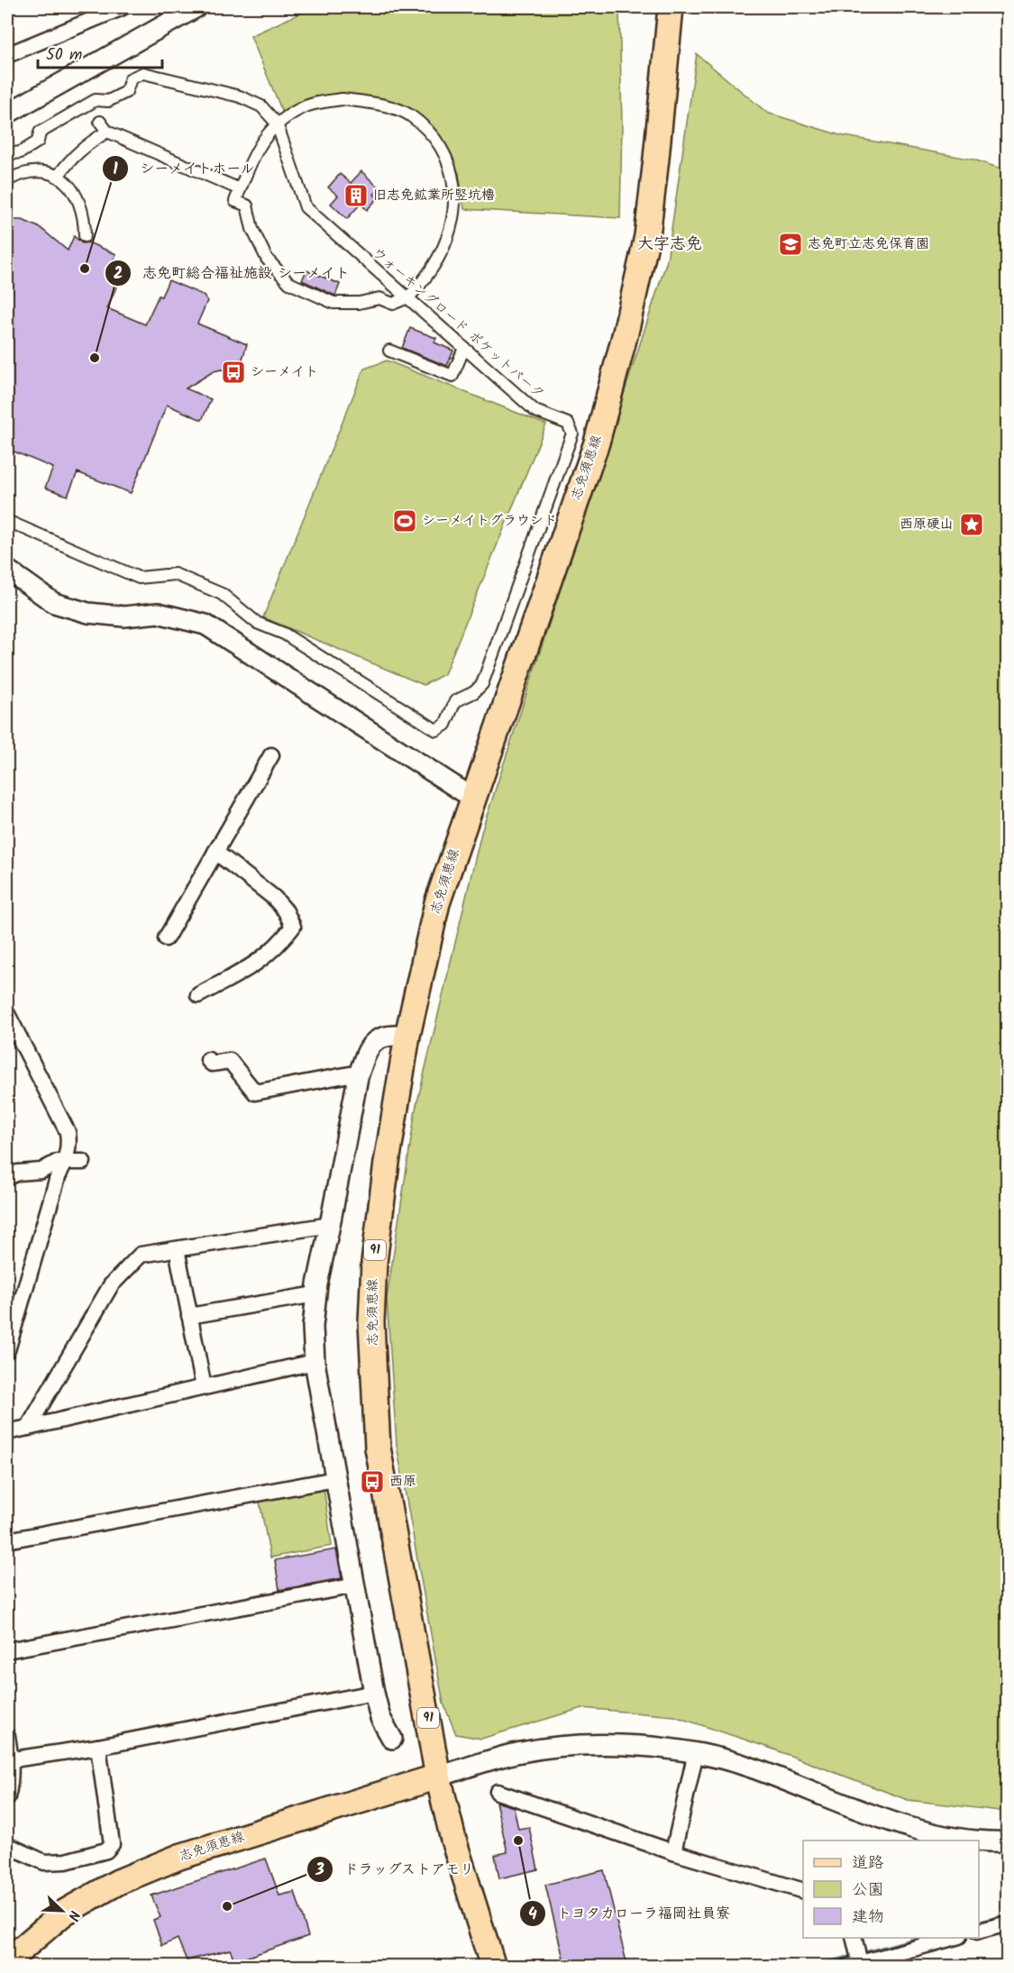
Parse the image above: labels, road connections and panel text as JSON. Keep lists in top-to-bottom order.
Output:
{
  "streets": {
    "main road": ["志免須恵線", "91"],
    "street": ["ウォーキングロード ポケットパーク"]
  },
  "districts": ["大字志免"],
  "places": {
    "building": ["旧志免鉱業所竪坑櫓"],
    "school or university": ["志免町立志免保育園"],
    "other": [
      "シーメイトホール",
      "志免町総合福祉施設 シーメイト",
      "トヨタカローラ福岡社員寮",
      "ドラッグストアモリ"
    ],
    "bus stop": ["シーメイト", "西原"],
    "sports": ["シーメイトグラウンド"],
    "place": ["西原硬山"]
  },
  "legend": ["道路", "公園", "建物"],
  "scale_bar": "50 m",
  "north": "bottom right"
}
